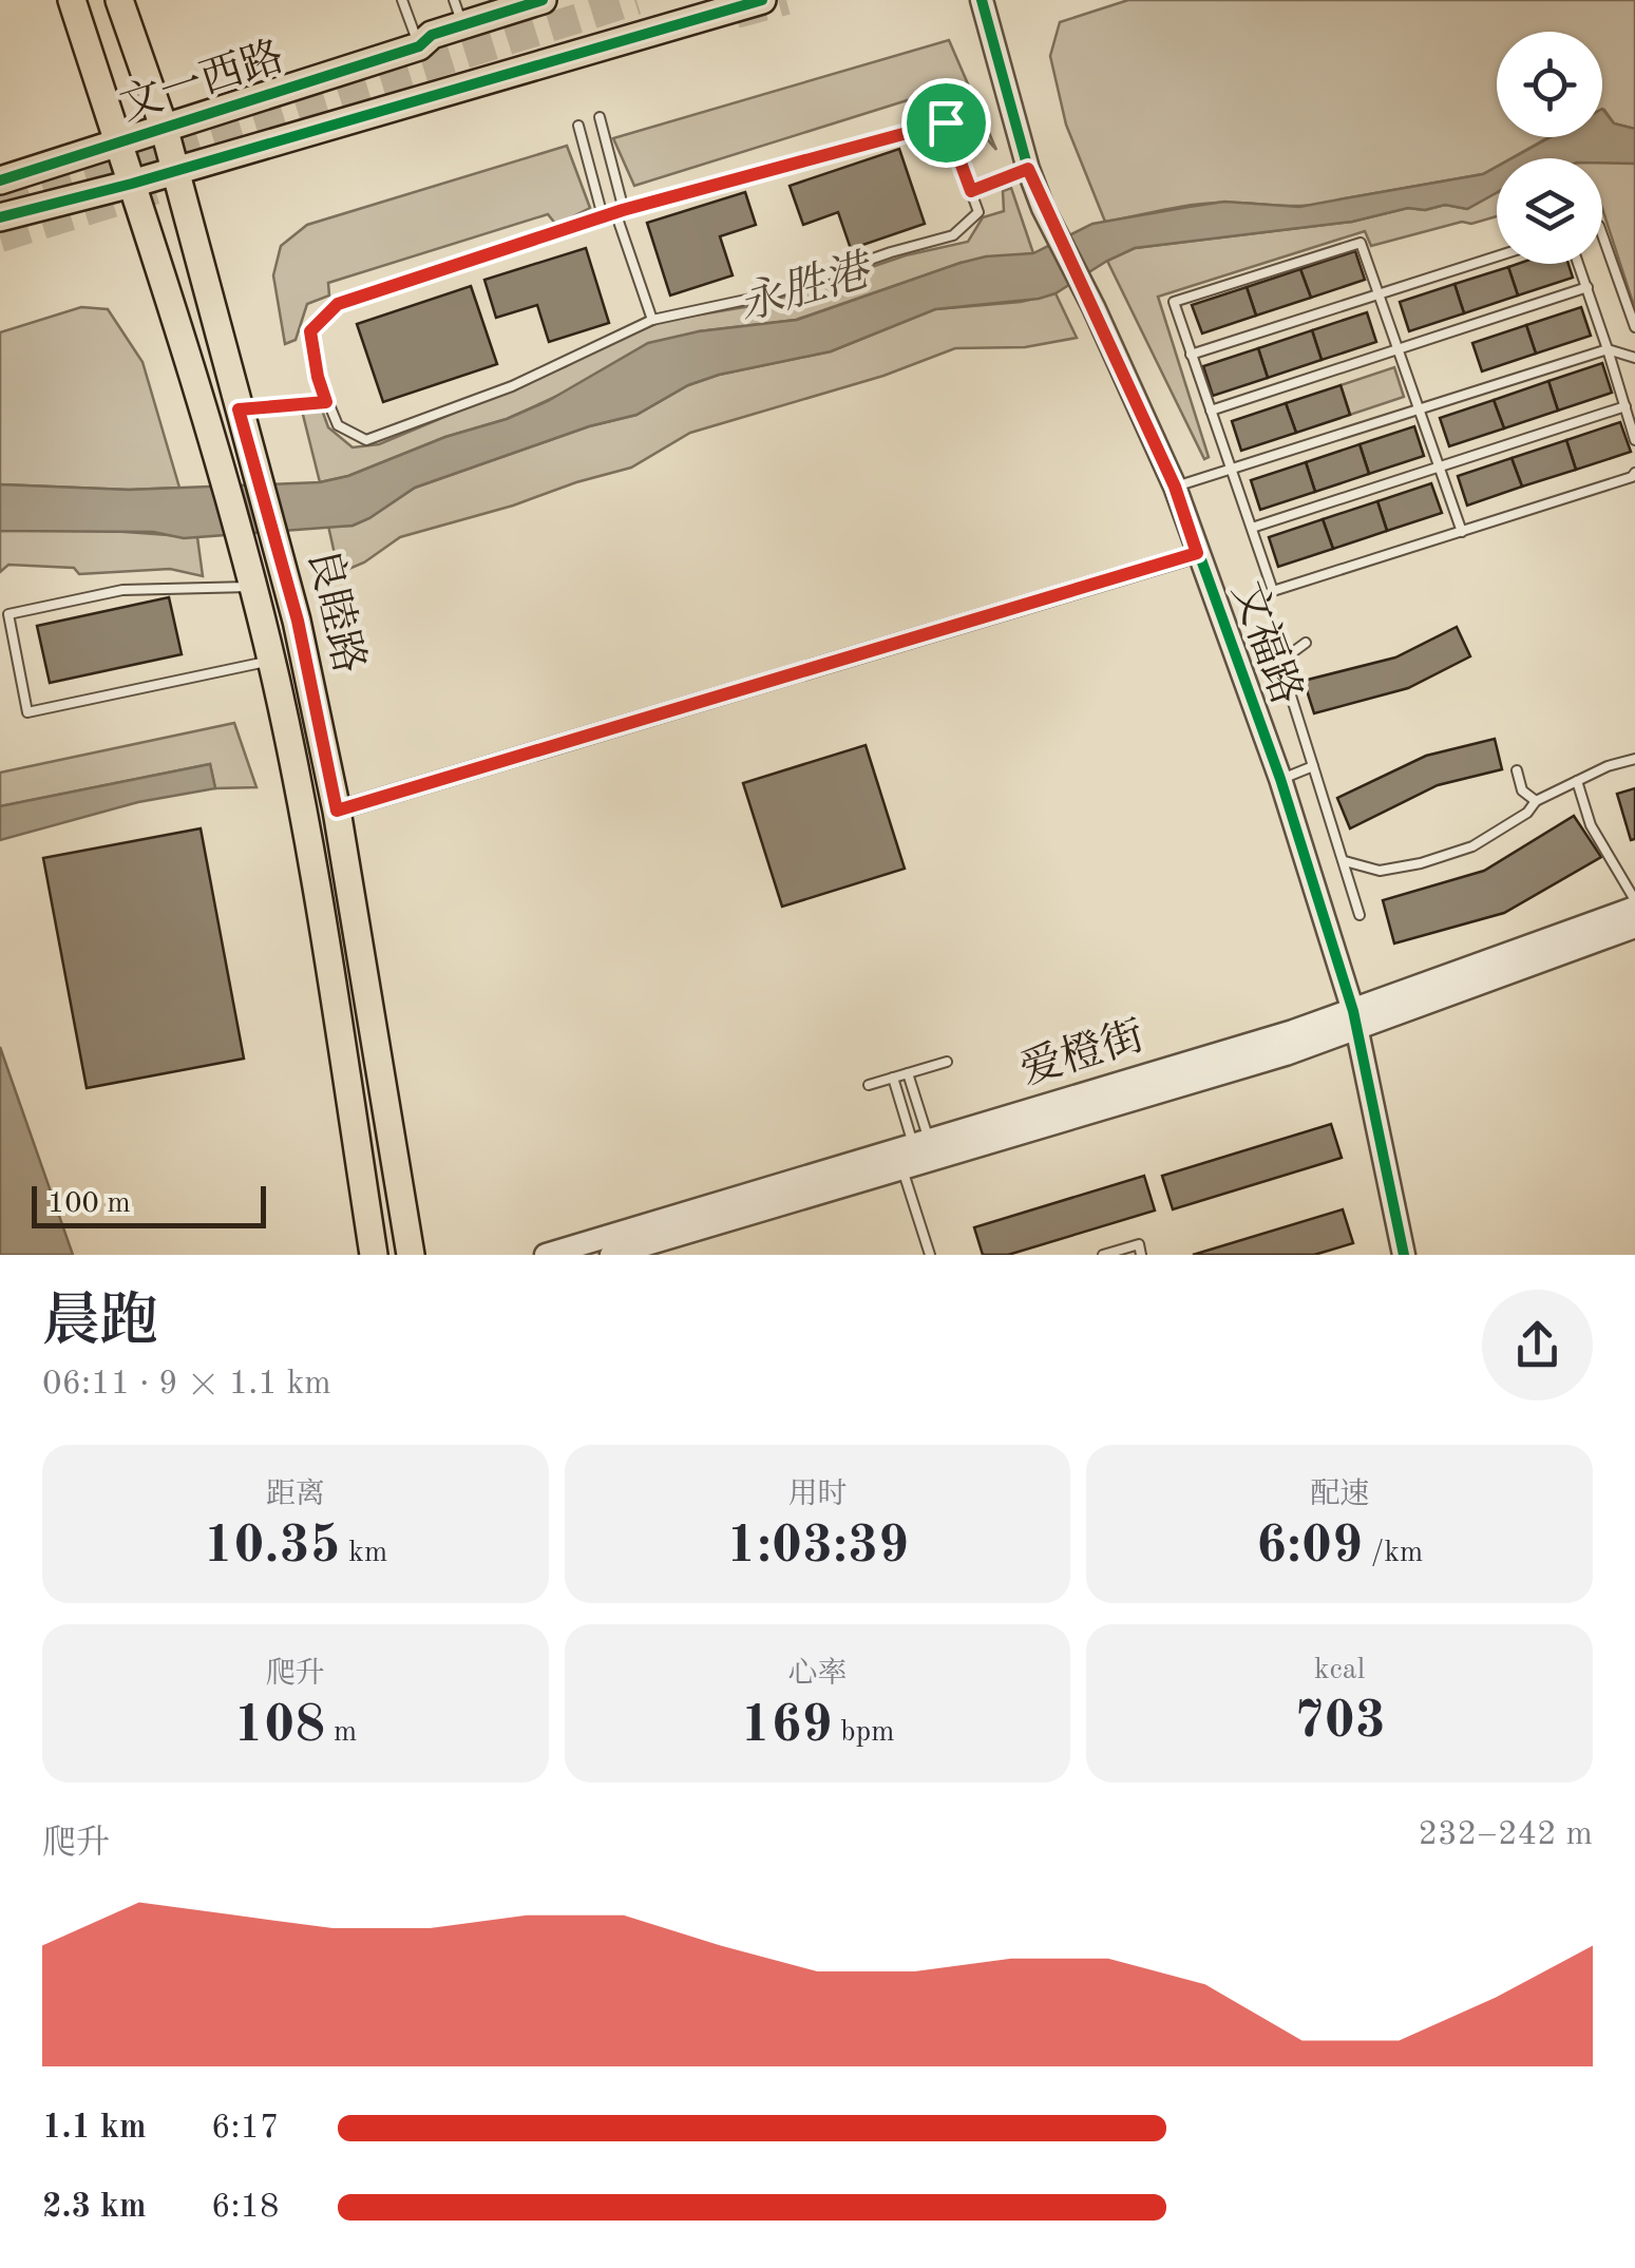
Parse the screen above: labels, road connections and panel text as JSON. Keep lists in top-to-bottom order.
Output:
{
  "streets": {
    "main road": ["文一西路", "良睦路"],
    "street": ["文福路", "爱橙街"]
  },
  "crossings": [
    ["文一西路", "良睦路"],
    ["文福路", "爱橙街"]
  ],
  "water": ["永胜港"],
  "scale_bar": "100 m",
  "page": {
    "scale": "100 m",
    "heading": ["晨跑", "06:11 · 9 × 1.1 km"],
    "stats": [
      ["距离", "10.35 km"],
      ["用时", "1:03:39"],
      ["配速", "6:09 /km"],
      ["爬升", "108 m"],
      ["心率", "169 bpm"],
      ["kcal", "703"]
    ],
    "chart": ["爬升", "232–242 m"],
    "list": [
      {
        "name": "1.1 km",
        "note": "6:17"
      },
      {
        "name": "2.3 km",
        "note": "6:18"
      }
    ]
  }
}
